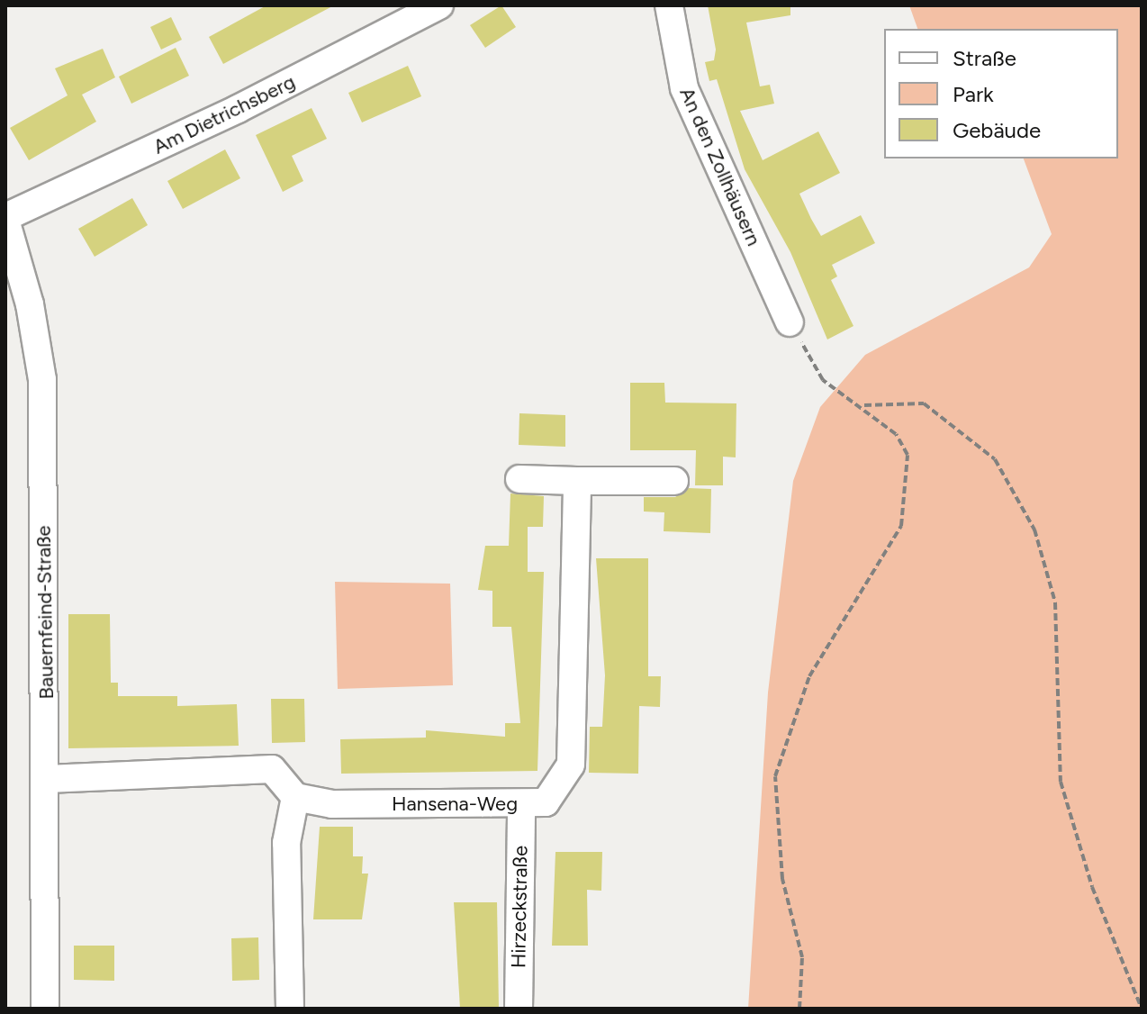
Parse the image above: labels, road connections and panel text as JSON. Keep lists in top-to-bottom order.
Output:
{
  "streets": {
    "street": [
      "Am Dietrichsberg",
      "An den Zollhäusern",
      "Bauernfeind-Straße",
      "Hansena-Weg",
      "Hirzeckstraße"
    ]
  },
  "crossings": [
    ["Am Dietrichsberg", "Bauernfeind-Straße"],
    ["Hansena-Weg", "Hirzeckstraße"]
  ],
  "legend": ["Straße", "Park", "Gebäude"]
}
